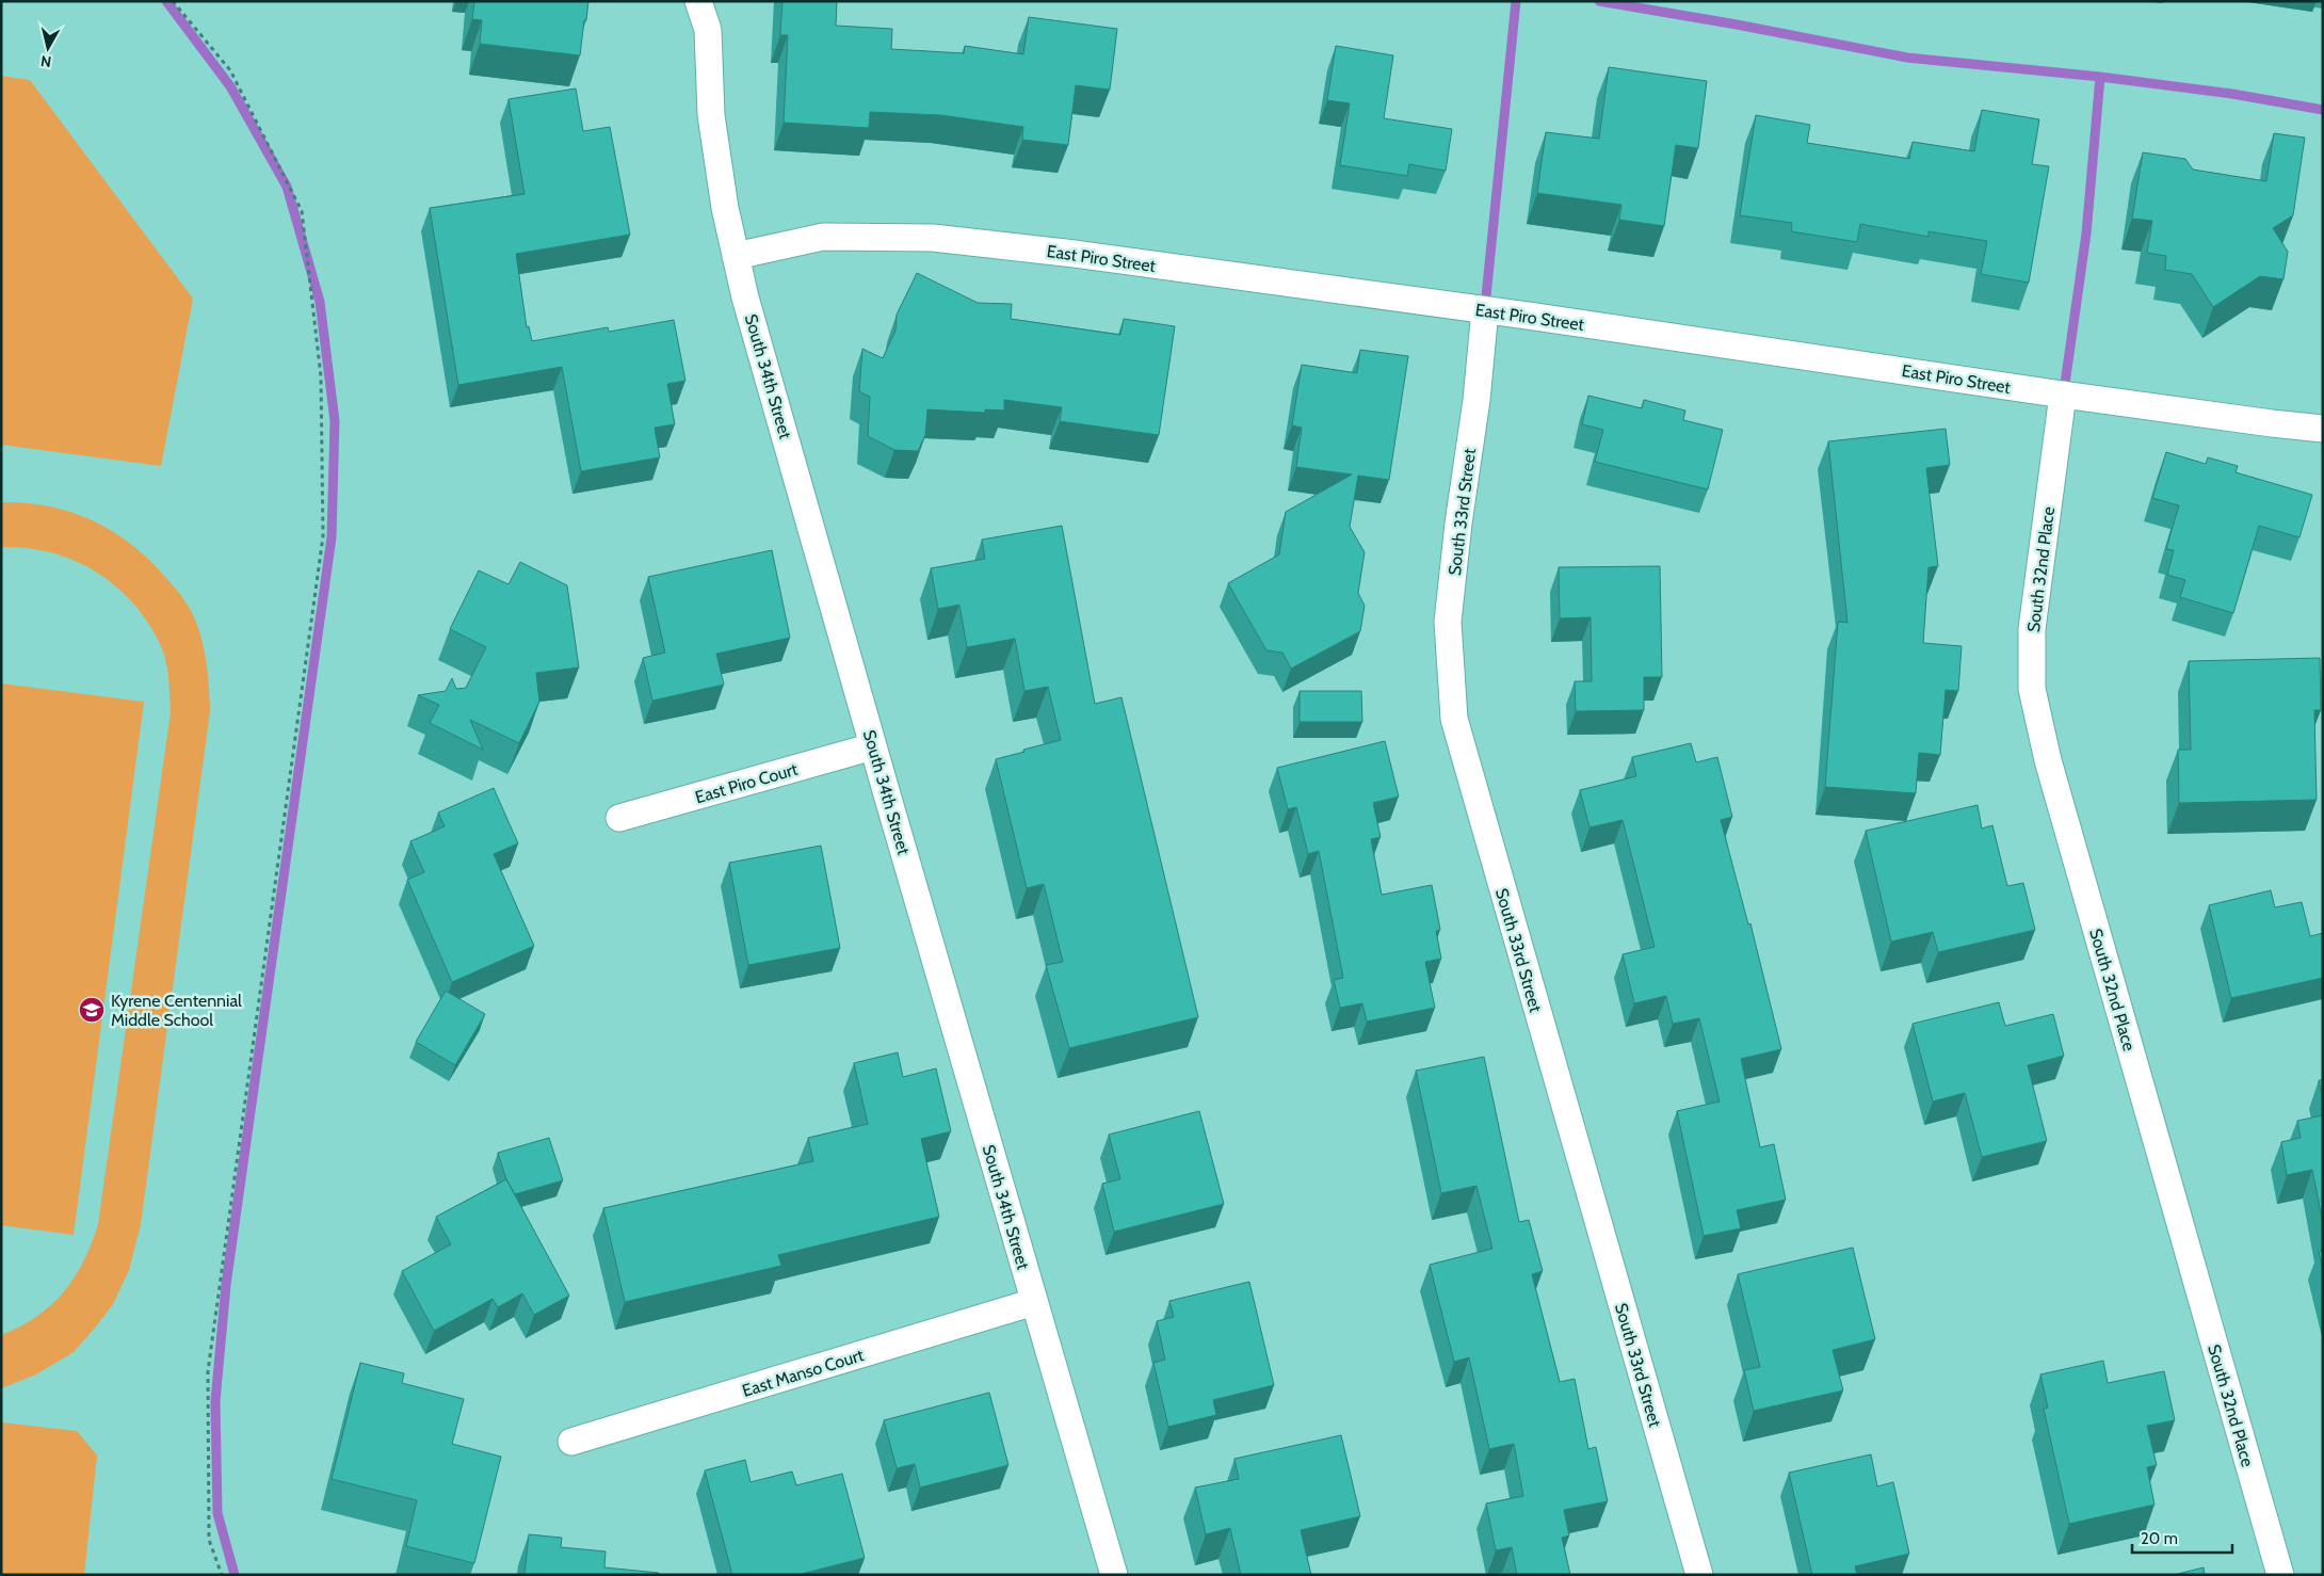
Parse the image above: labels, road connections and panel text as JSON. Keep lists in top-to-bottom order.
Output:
{
  "streets": {
    "street": [
      "East Piro Street",
      "South 34th Street",
      "South 33rd Street",
      "South 32nd Place",
      "East Piro Court",
      "East Manso Court"
    ]
  },
  "crossings": [
    ["East Piro Street", "South 34th Street"],
    ["East Piro Street", "South 33rd Street"],
    ["East Piro Street", "South 32nd Place"],
    ["South 34th Street", "East Piro Court"],
    ["South 34th Street", "East Manso Court"]
  ],
  "places": {
    "school or university": ["Kyrene Centennial Middle School"]
  },
  "scale_bar": "20 m",
  "north": "bottom"
}
